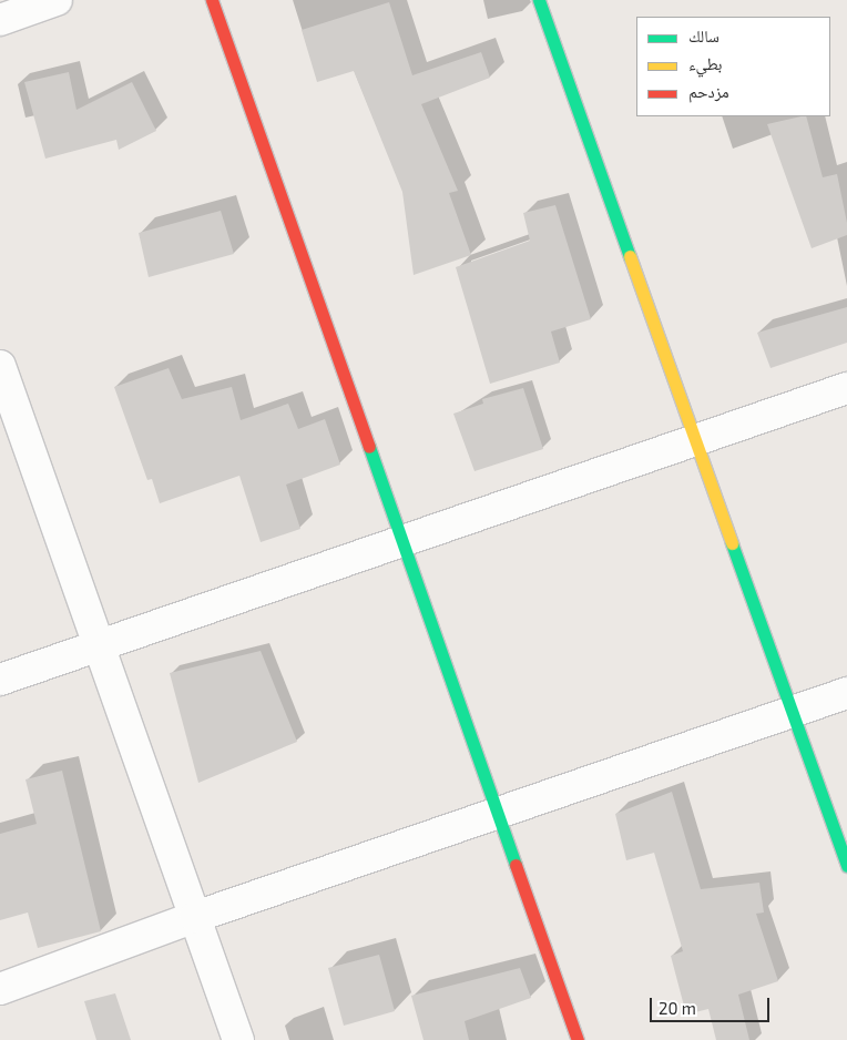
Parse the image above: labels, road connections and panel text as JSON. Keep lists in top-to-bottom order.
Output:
{
  "legend": ["سالك", "بطيء", "مزدحم"],
  "scale_bar": "20 m"
}
